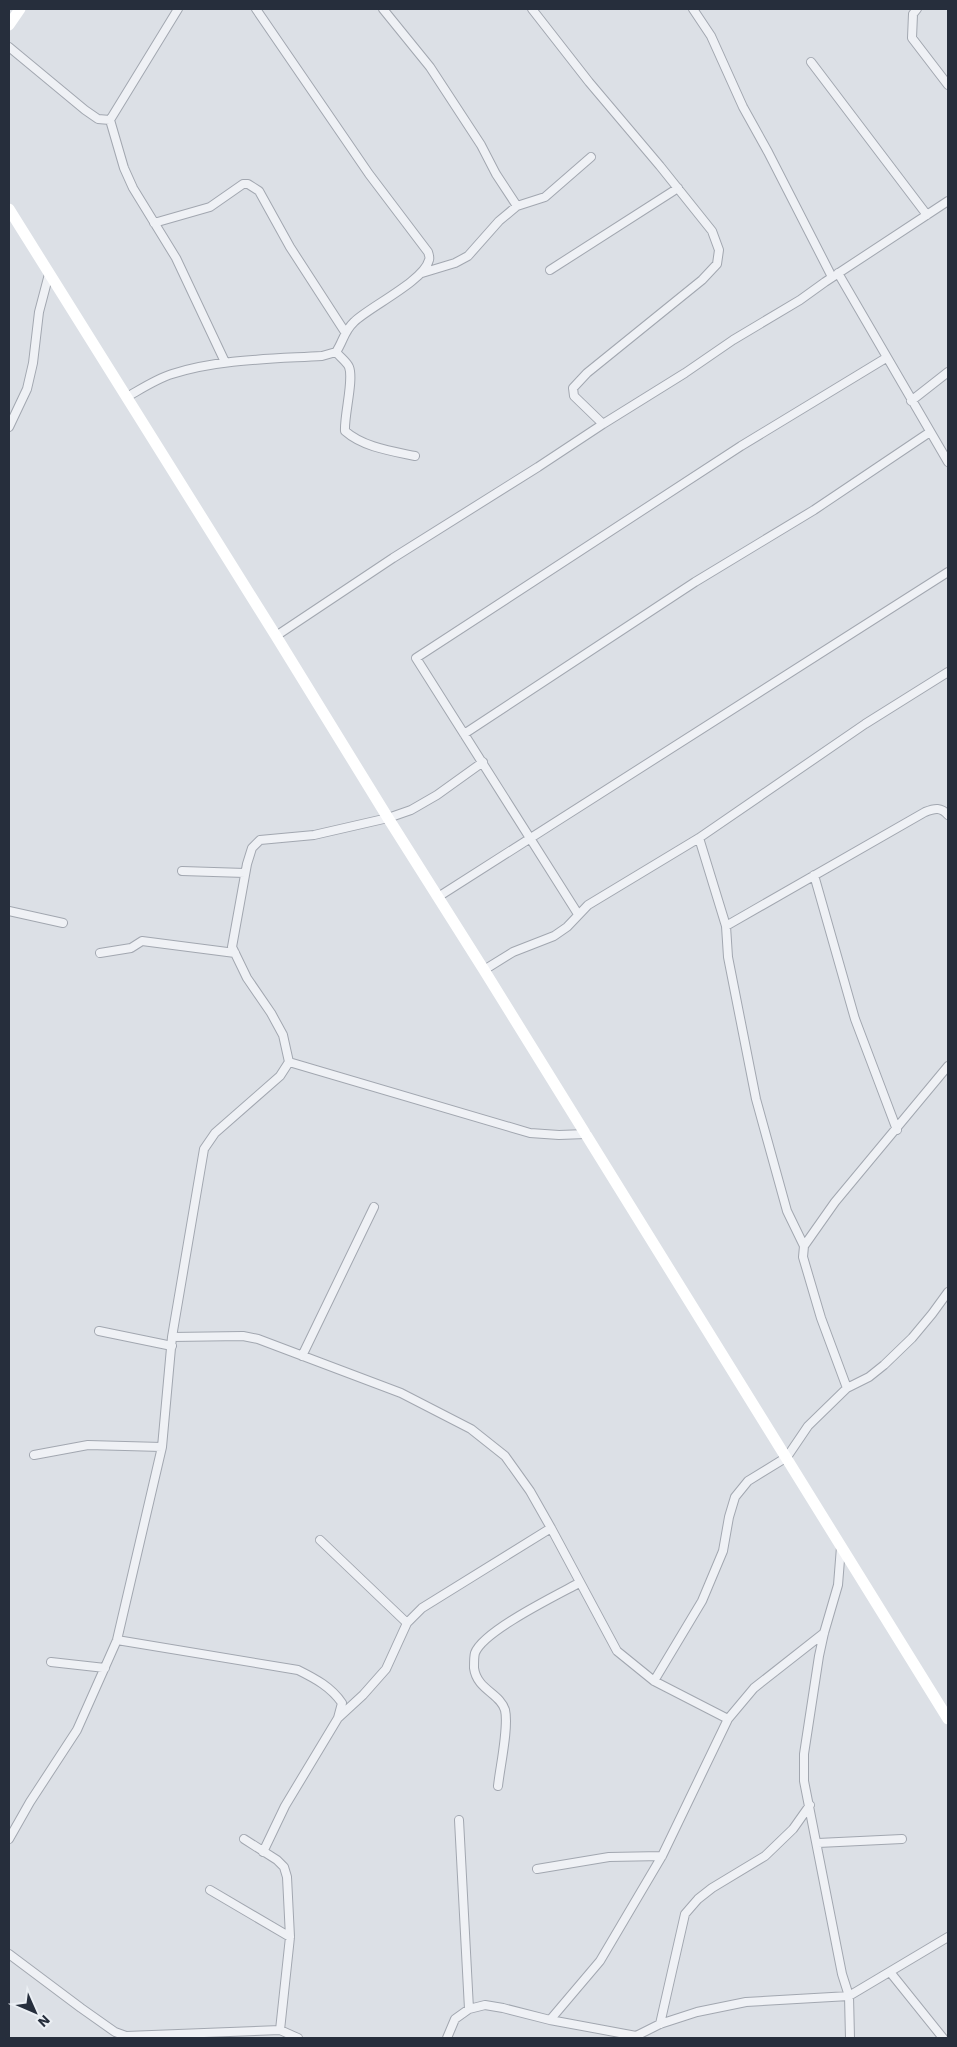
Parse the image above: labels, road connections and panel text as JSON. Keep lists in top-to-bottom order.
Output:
{
  "north": "bottom right"
}
